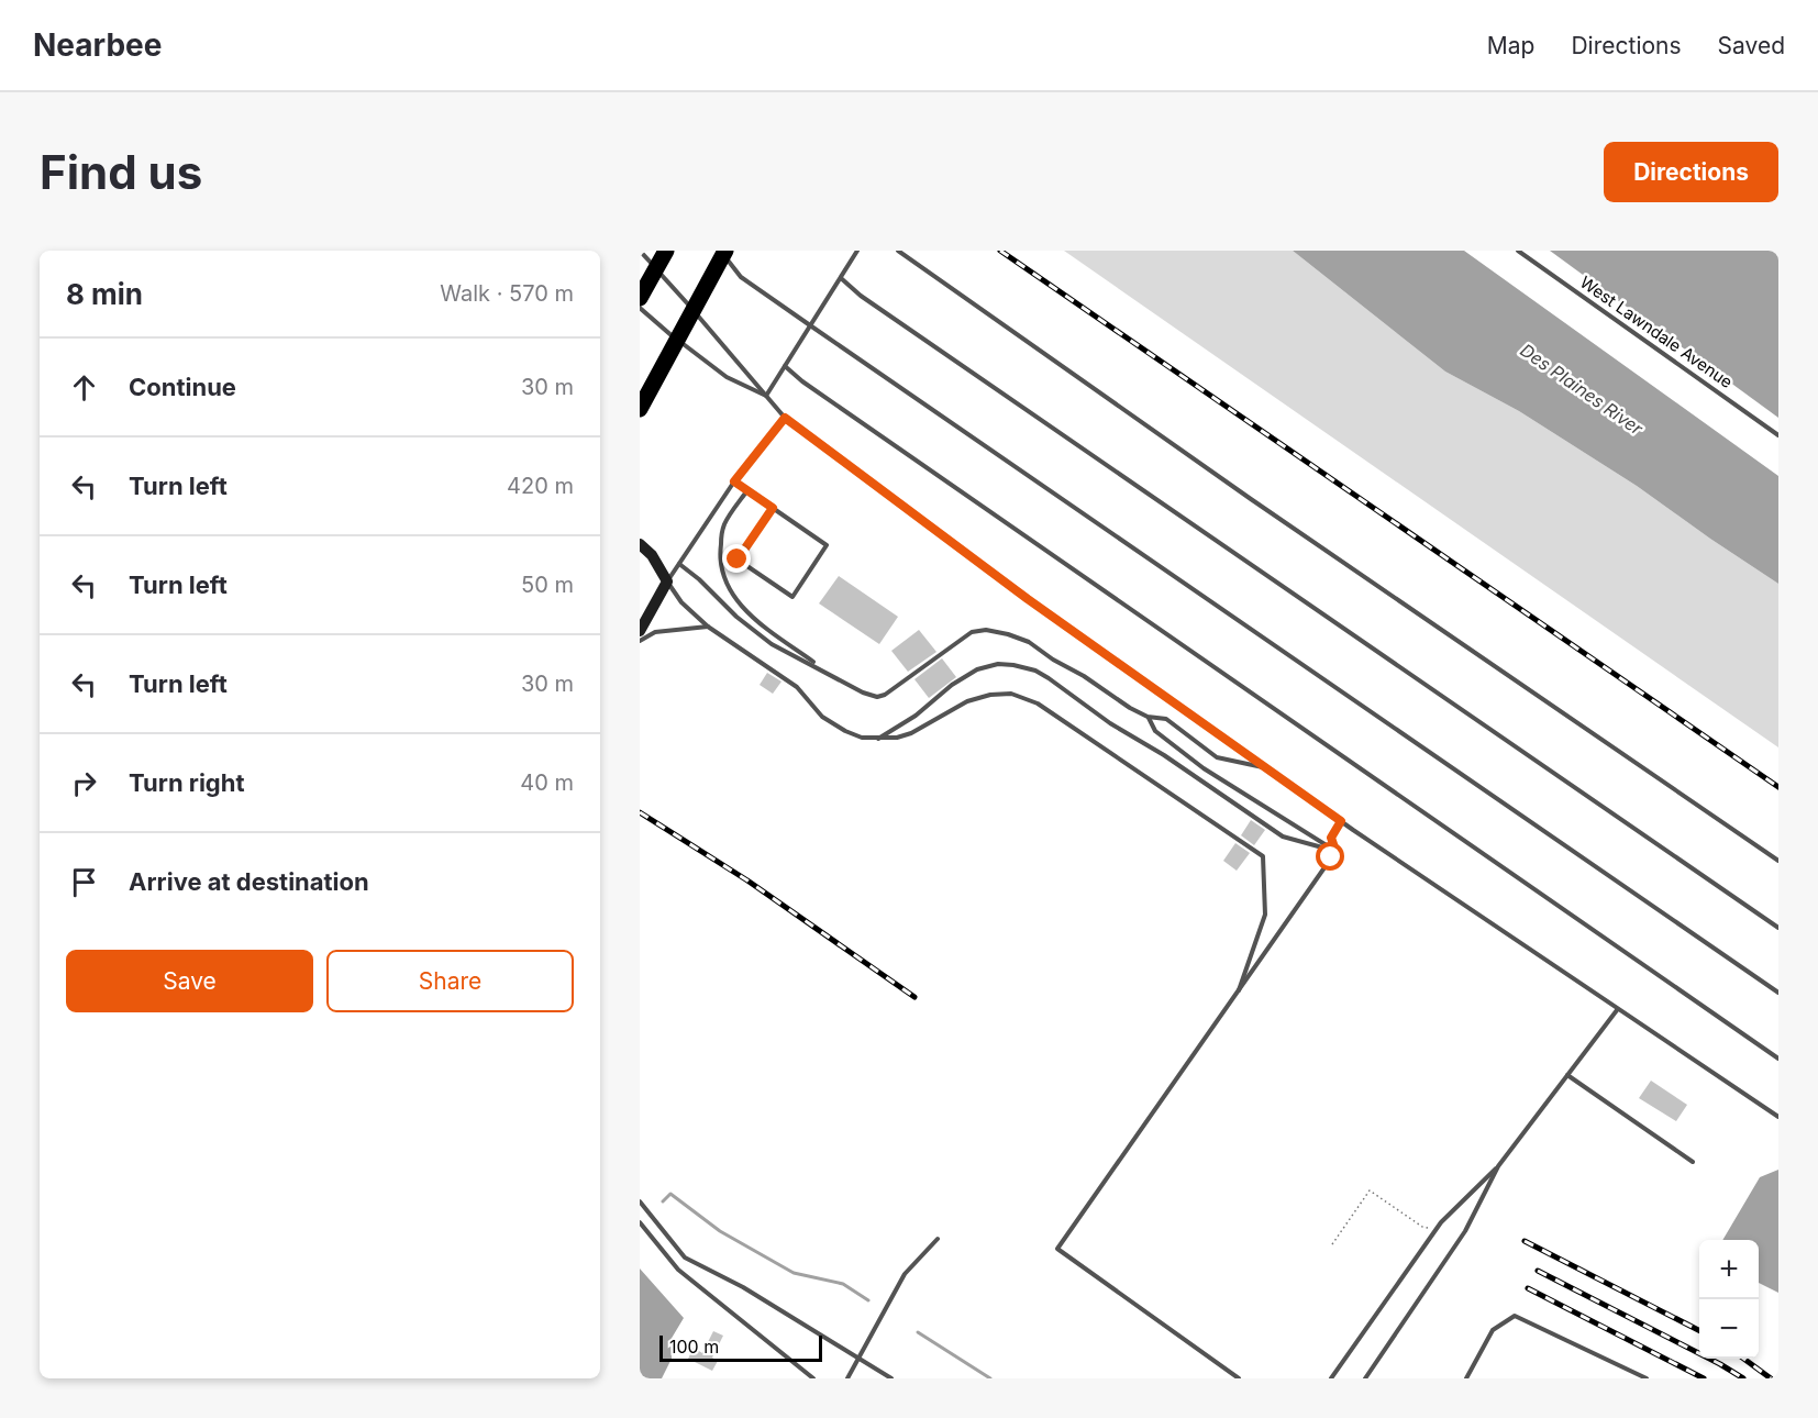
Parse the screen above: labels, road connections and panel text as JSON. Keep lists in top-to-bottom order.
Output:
{
  "streets": {
    "lane": ["West Lawndale Avenue"]
  },
  "water": ["Des Plaines River"],
  "scale_bar": "100 m",
  "page": {
    "header": "Nearbee",
    "nav": ["Map", "Directions", "Saved"],
    "buttons": [
      "Directions",
      ["Save", "Share"]
    ],
    "title": "Find us",
    "heading": ["8 min", "Walk · 570 m"],
    "list": [
      ["Continue", "30 m"],
      ["Turn left", "420 m"],
      ["Turn left", "50 m"],
      ["Turn left", "30 m"],
      ["Turn right", "40 m"],
      "Arrive at destination"
    ],
    "map_buttons": ["+", "−"],
    "scale": "100 m"
  }
}
